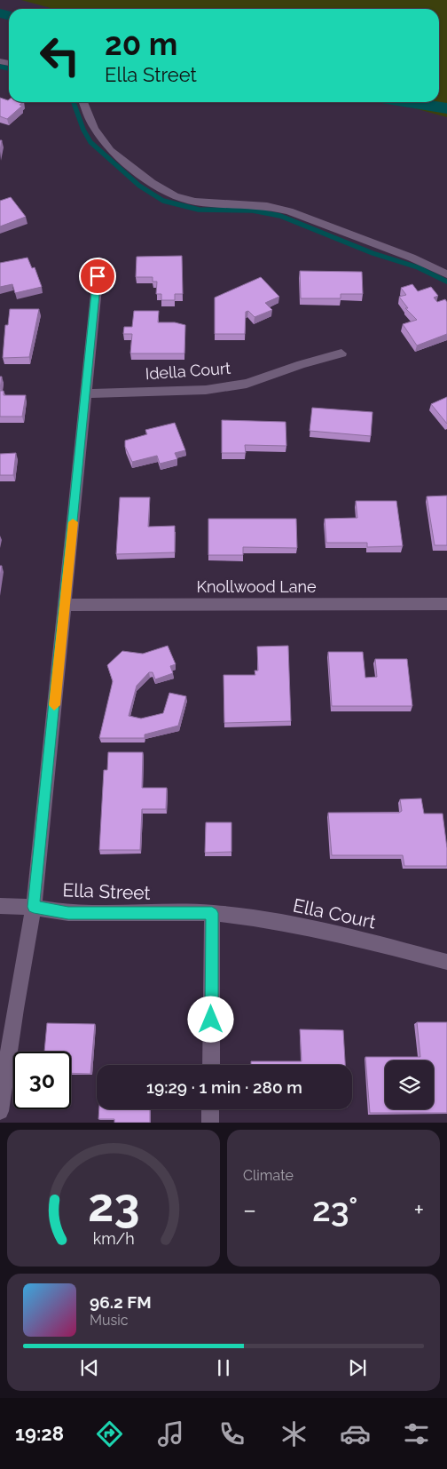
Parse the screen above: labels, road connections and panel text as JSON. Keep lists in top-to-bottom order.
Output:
{
  "streets": {
    "street": [
      "Idella Court",
      "Knollwood Lane",
      "Ella Street",
      "Ella Court"
    ]
  },
  "crossings": [
    ["Ella Street", "Ella Court"]
  ],
  "page": {
    "turn": ["20 m", "Ella Street"],
    "limit": "30",
    "trip": "19:29 · 1 min · 280 m",
    "tile": "Climate",
    "heat": ["−", "23°", "+"],
    "song": ["96.2 FM", "Music"],
    "tabs": "19:28",
    "gauge": ["23", "km/h"]
  }
}
